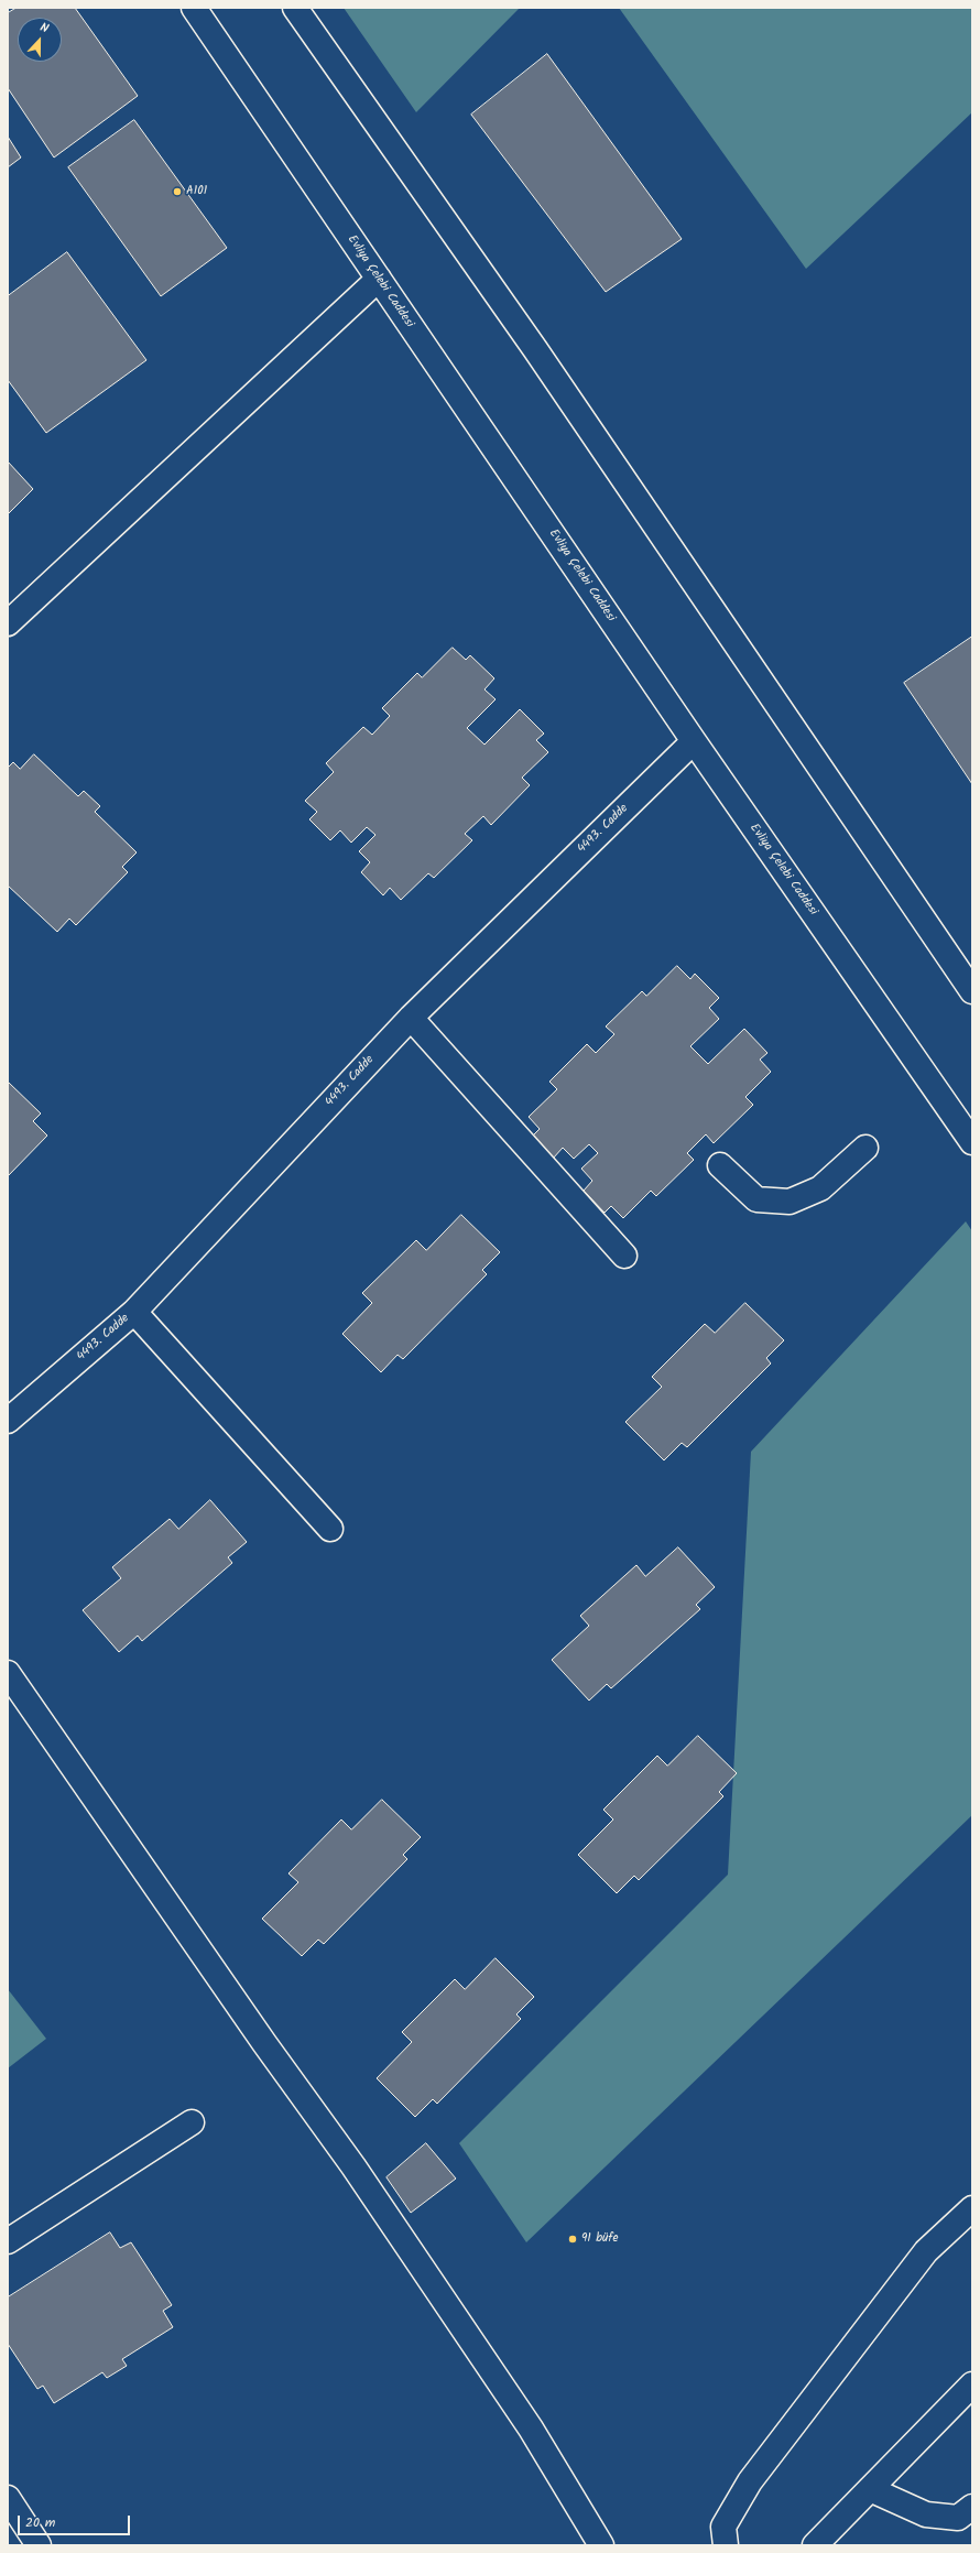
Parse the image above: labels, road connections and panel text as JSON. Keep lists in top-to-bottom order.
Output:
{
  "streets": {
    "street": ["Evliya Çelebi Caddesi", "4493. Cadde"]
  },
  "crossings": [
    ["Evliya Çelebi Caddesi", "4493. Cadde"]
  ],
  "places": ["A101", "91 büfe"],
  "scale_bar": "20 m",
  "north": "top"
}
